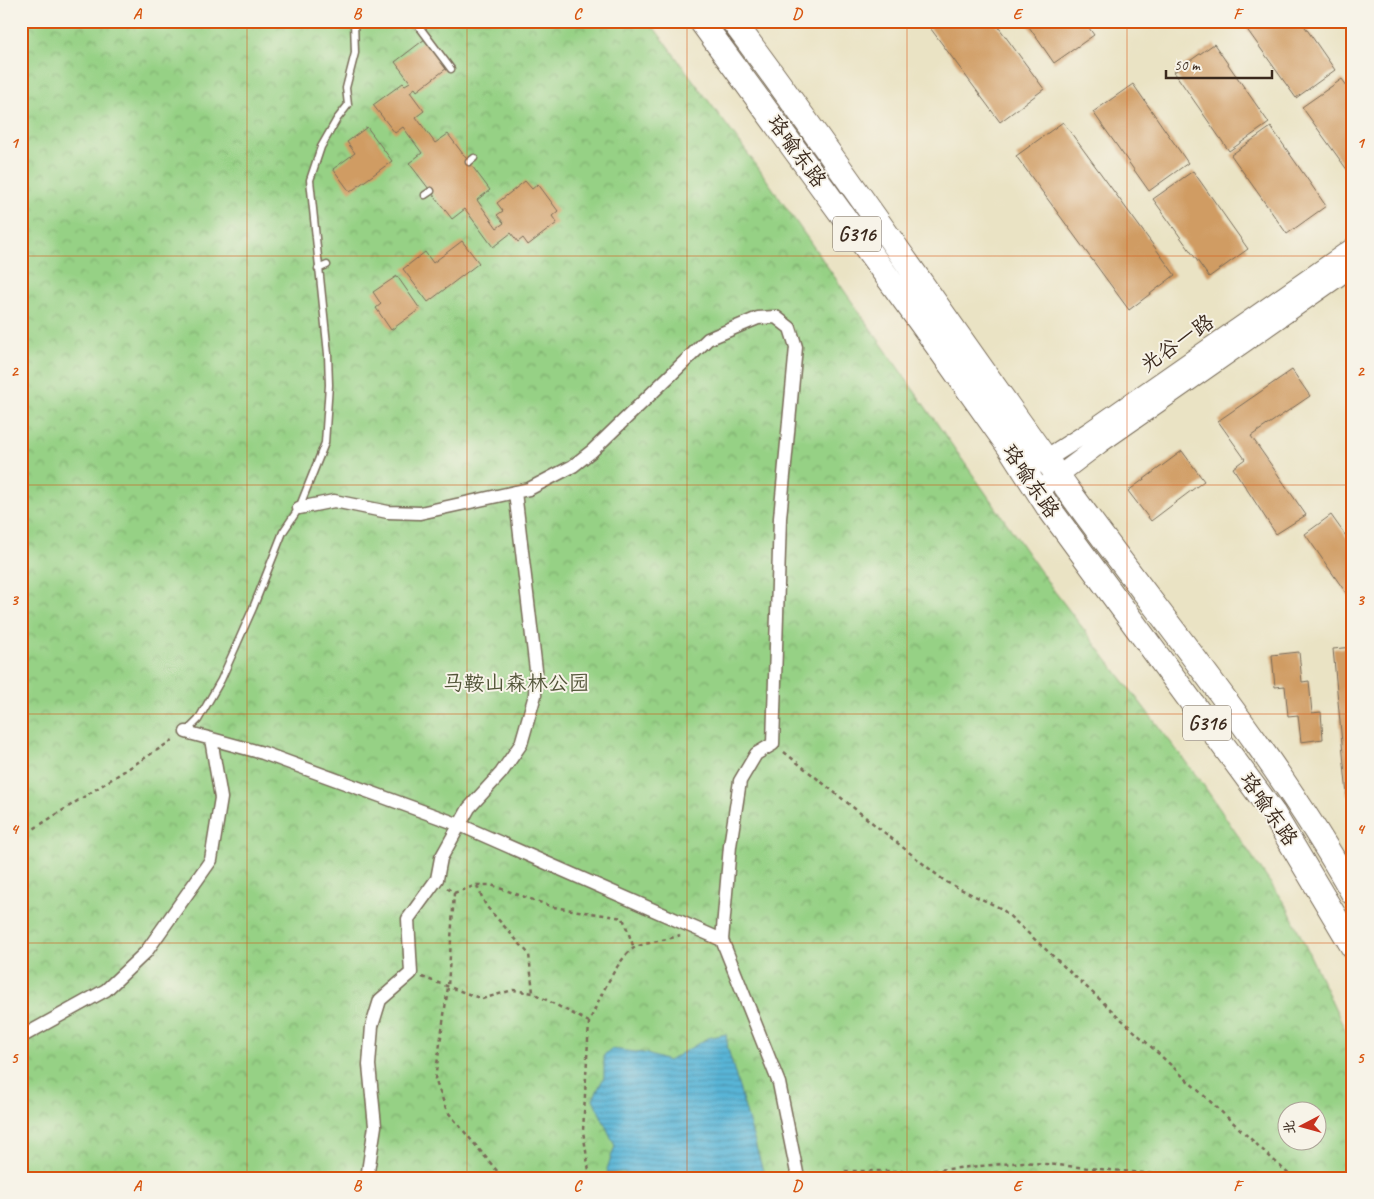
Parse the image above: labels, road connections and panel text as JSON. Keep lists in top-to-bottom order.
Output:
{
  "streets": {
    "highway": ["珞喻东路", "G316"],
    "main road": ["光谷一路"]
  },
  "crossings": [
    ["珞喻东路", "光谷一路"]
  ],
  "parks": ["马鞍山森林公园"],
  "scale_bar": "50 m",
  "north": "left",
  "grid": {
    "columns": [
      "A",
      "B",
      "C",
      "D",
      "E",
      "F"
    ],
    "rows": [
      "1",
      "2",
      "3",
      "4",
      "5"
    ]
  }
}
